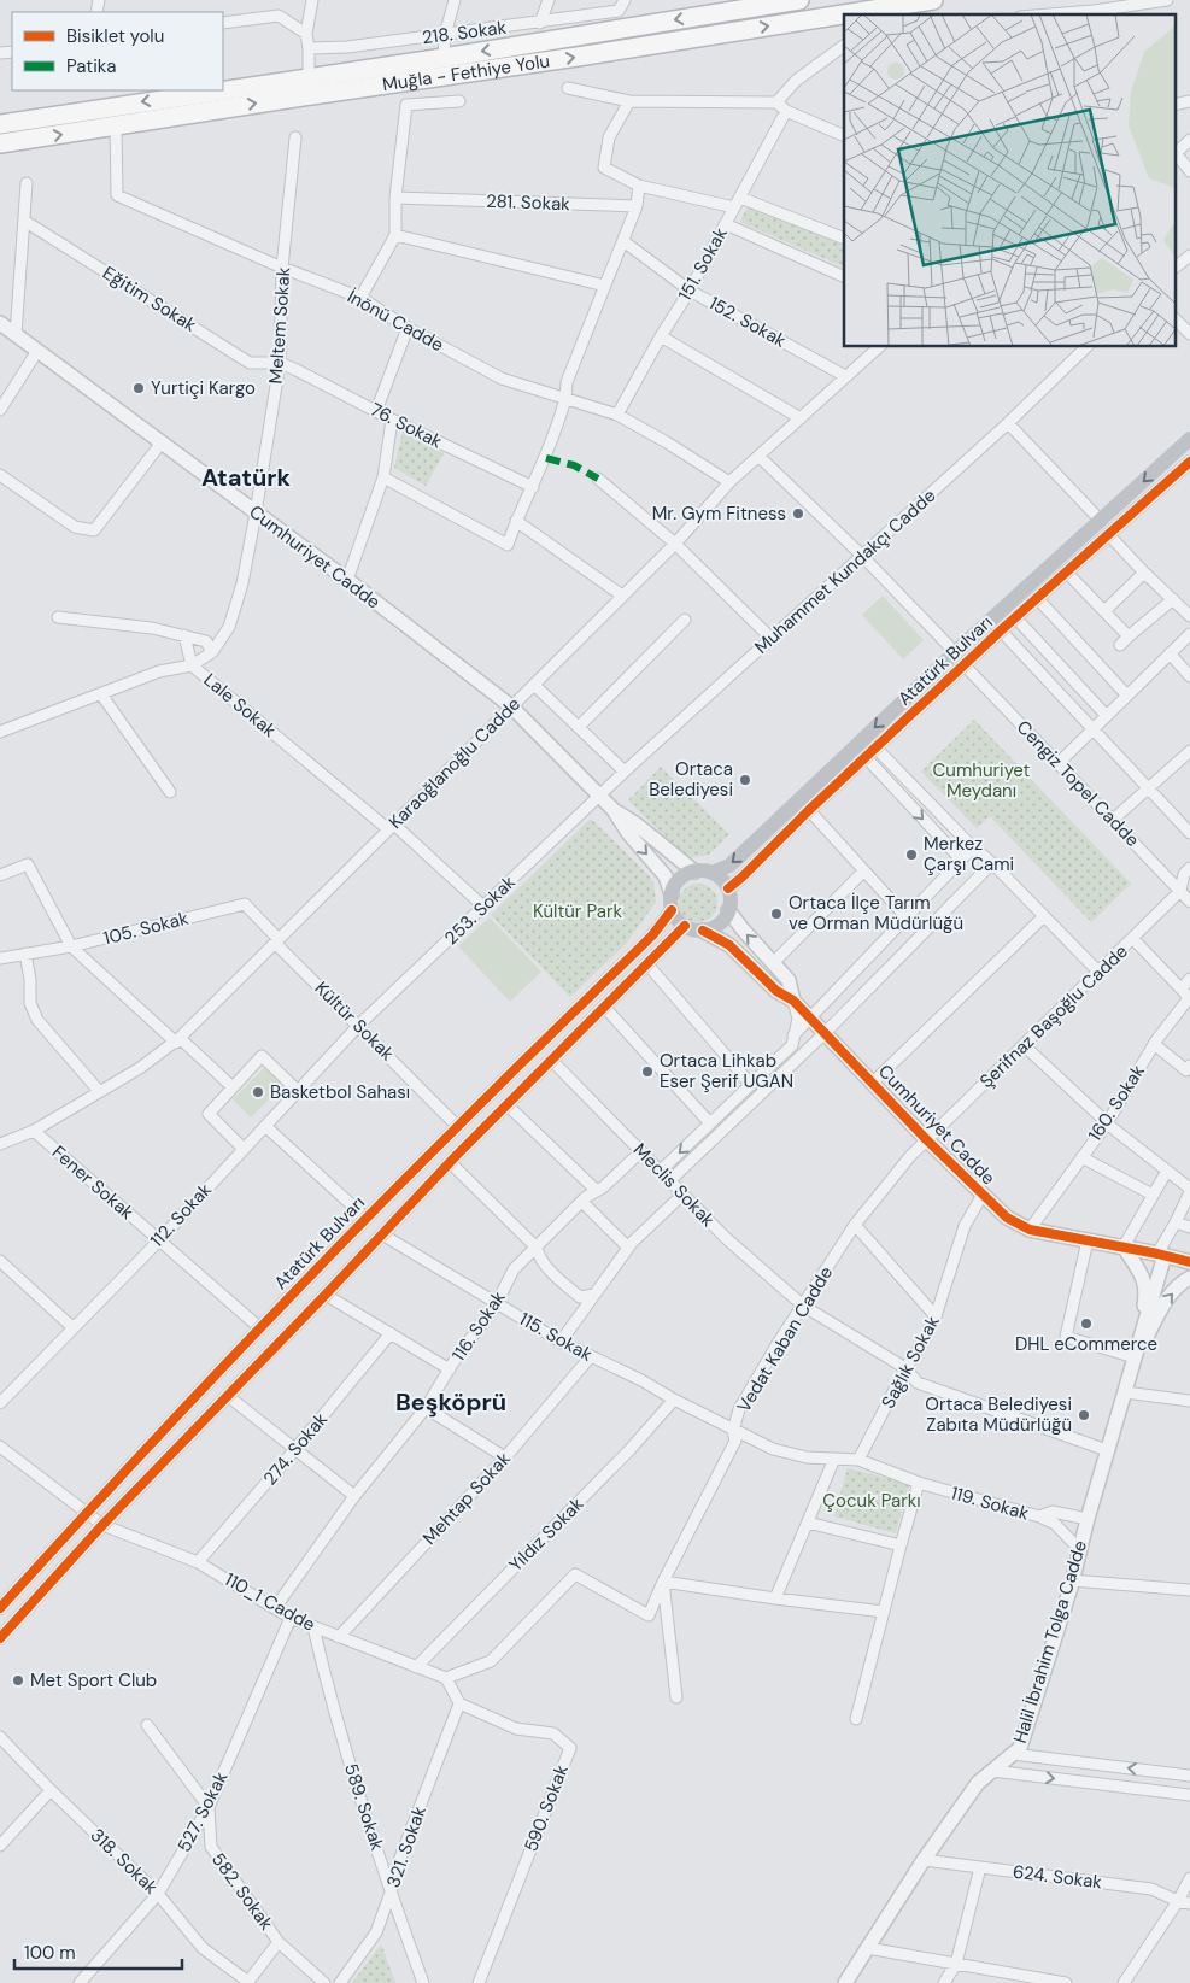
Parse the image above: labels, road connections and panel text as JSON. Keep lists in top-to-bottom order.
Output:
{
  "streets": {
    "highway": ["Muğla - Fethiye Yolu"],
    "main road": ["Atatürk Bulvarı"],
    "street": [
      "218. Sokak",
      "281. Sokak",
      "151. Sokak",
      "Eğitim Sokak",
      "İnönü Cadde",
      "152. Sokak",
      "Meltem Sokak",
      "76. Sokak",
      "Cumhuriyet Cadde",
      "Muhammet Kundakçı Cadde",
      "Lale Sokak",
      "Karaoğlanoğlu Cadde",
      "Cengiz Topel Cadde",
      "253. Sokak",
      "105. Sokak",
      "Şerifnaz Başoğlu Cadde",
      "Kültür Sokak",
      "160. Sokak",
      "Fener Sokak",
      "Meclis Sokak",
      "112. Sokak",
      "116. Sokak",
      "115. Sokak",
      "Vedat Kaban Cadde",
      "Sağlık Sokak",
      "274. Sokak",
      "Mehtap Sokak",
      "119. Sokak",
      "Yıldız Sokak",
      "110_1 Cadde",
      "Halil İbrahim Tolga Cadde",
      "589. Sokak",
      "590. Sokak",
      "527. Sokak",
      "321. Sokak",
      "318. Sokak",
      "624. Sokak",
      "582. Sokak"
    ]
  },
  "crossings": [
    ["Muğla - Fethiye Yolu", "İnönü Cadde"],
    ["151. Sokak", "İnönü Cadde"],
    ["151. Sokak", "152. Sokak"],
    ["Eğitim Sokak", "Meltem Sokak"],
    ["Eğitim Sokak", "76. Sokak"],
    ["İnönü Cadde", "Meltem Sokak"],
    ["İnönü Cadde", "Karaoğlanoğlu Cadde"],
    ["152. Sokak", "Karaoğlanoğlu Cadde"],
    ["Meltem Sokak", "76. Sokak"],
    ["Meltem Sokak", "Cumhuriyet Cadde"],
    ["Cumhuriyet Cadde", "Muhammet Kundakçı Cadde"],
    ["Cumhuriyet Cadde", "Atatürk Bulvarı"],
    ["Cumhuriyet Cadde", "Karaoğlanoğlu Cadde"],
    ["Cumhuriyet Cadde", "253. Sokak"],
    ["Cumhuriyet Cadde", "Şerifnaz Başoğlu Cadde"],
    ["Cumhuriyet Cadde", "160. Sokak"],
    ["Cumhuriyet Cadde", "Vedat Kaban Cadde"],
    ["Cumhuriyet Cadde", "Sağlık Sokak"],
    ["Muhammet Kundakçı Cadde", "253. Sokak"],
    ["Atatürk Bulvarı", "Cengiz Topel Cadde"],
    ["Atatürk Bulvarı", "Kültür Sokak"],
    ["Atatürk Bulvarı", "Fener Sokak"],
    ["Atatürk Bulvarı", "110_1 Cadde"],
    ["Lale Sokak", "Karaoğlanoğlu Cadde"],
    ["Lale Sokak", "253. Sokak"],
    ["Karaoğlanoğlu Cadde", "105. Sokak"],
    ["Karaoğlanoğlu Cadde", "Kültür Sokak"],
    ["Karaoğlanoğlu Cadde", "Fener Sokak"],
    ["Cengiz Topel Cadde", "Şerifnaz Başoğlu Cadde"],
    ["253. Sokak", "Kültür Sokak"],
    ["253. Sokak", "112. Sokak"],
    ["105. Sokak", "Kültür Sokak"],
    ["Şerifnaz Başoğlu Cadde", "Vedat Kaban Cadde"],
    ["Kültür Sokak", "112. Sokak"],
    ["Fener Sokak", "112. Sokak"],
    ["Meclis Sokak", "116. Sokak"],
    ["Meclis Sokak", "Vedat Kaban Cadde"],
    ["Meclis Sokak", "Sağlık Sokak"],
    ["Meclis Sokak", "Halil İbrahim Tolga Cadde"],
    ["116. Sokak", "115. Sokak"],
    ["116. Sokak", "110_1 Cadde"],
    ["115. Sokak", "Vedat Kaban Cadde"],
    ["115. Sokak", "Mehtap Sokak"],
    ["115. Sokak", "119. Sokak"],
    ["115. Sokak", "Yıldız Sokak"],
    ["Vedat Kaban Cadde", "119. Sokak"],
    ["Vedat Kaban Cadde", "110_1 Cadde"],
    ["Sağlık Sokak", "119. Sokak"],
    ["274. Sokak", "110_1 Cadde"],
    ["Mehtap Sokak", "110_1 Cadde"],
    ["Yıldız Sokak", "110_1 Cadde"],
    ["110_1 Cadde", "589. Sokak"],
    ["110_1 Cadde", "527. Sokak"],
    ["Halil İbrahim Tolga Cadde", "624. Sokak"],
    ["589. Sokak", "321. Sokak"],
    ["590. Sokak", "321. Sokak"],
    ["527. Sokak", "318. Sokak"],
    ["527. Sokak", "582. Sokak"]
  ],
  "districts": ["Atatürk", "Beşköprü"],
  "parks": ["Cumhuriyet Meydanı", "Kültür Park", "Çocuk Parkı"],
  "places": [
    "Yurtiçi Kargo",
    "Mr. Gym Fitness",
    "Ortaca Belediyesi",
    "Merkez Çarşı Cami",
    "Ortaca İlçe Tarım ve Orman Müdürlüğü",
    "Ortaca Lihkab Eser Şerif UGAN",
    "Basketbol Sahası",
    "DHL eCommerce",
    "Ortaca Belediyesi Zabıta Müdürlüğü",
    "Met Sport Club"
  ],
  "legend": ["Bisiklet yolu", "Patika"],
  "scale_bar": "100 m"
}
